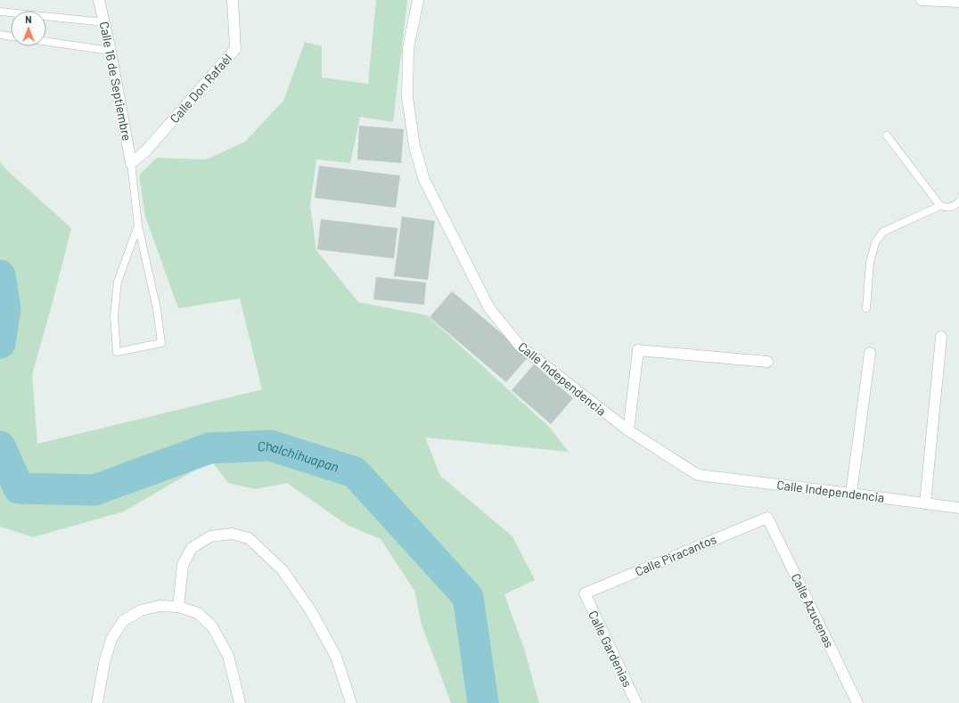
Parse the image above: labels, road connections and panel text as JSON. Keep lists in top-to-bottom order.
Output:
{
  "streets": {
    "street": [
      "Calle 16 de Septiembre",
      "Calle Don Rafaél",
      "Calle Independencia",
      "Calle Piracantos",
      "Calle Azucenas",
      "Calle Gardenias"
    ]
  },
  "crossings": [
    ["Calle 16 de Septiembre", "Calle Don Rafaél"],
    ["Calle Piracantos", "Calle Azucenas"],
    ["Calle Piracantos", "Calle Gardenias"]
  ],
  "water": ["Chalchihuapan"],
  "north": "top"
}
